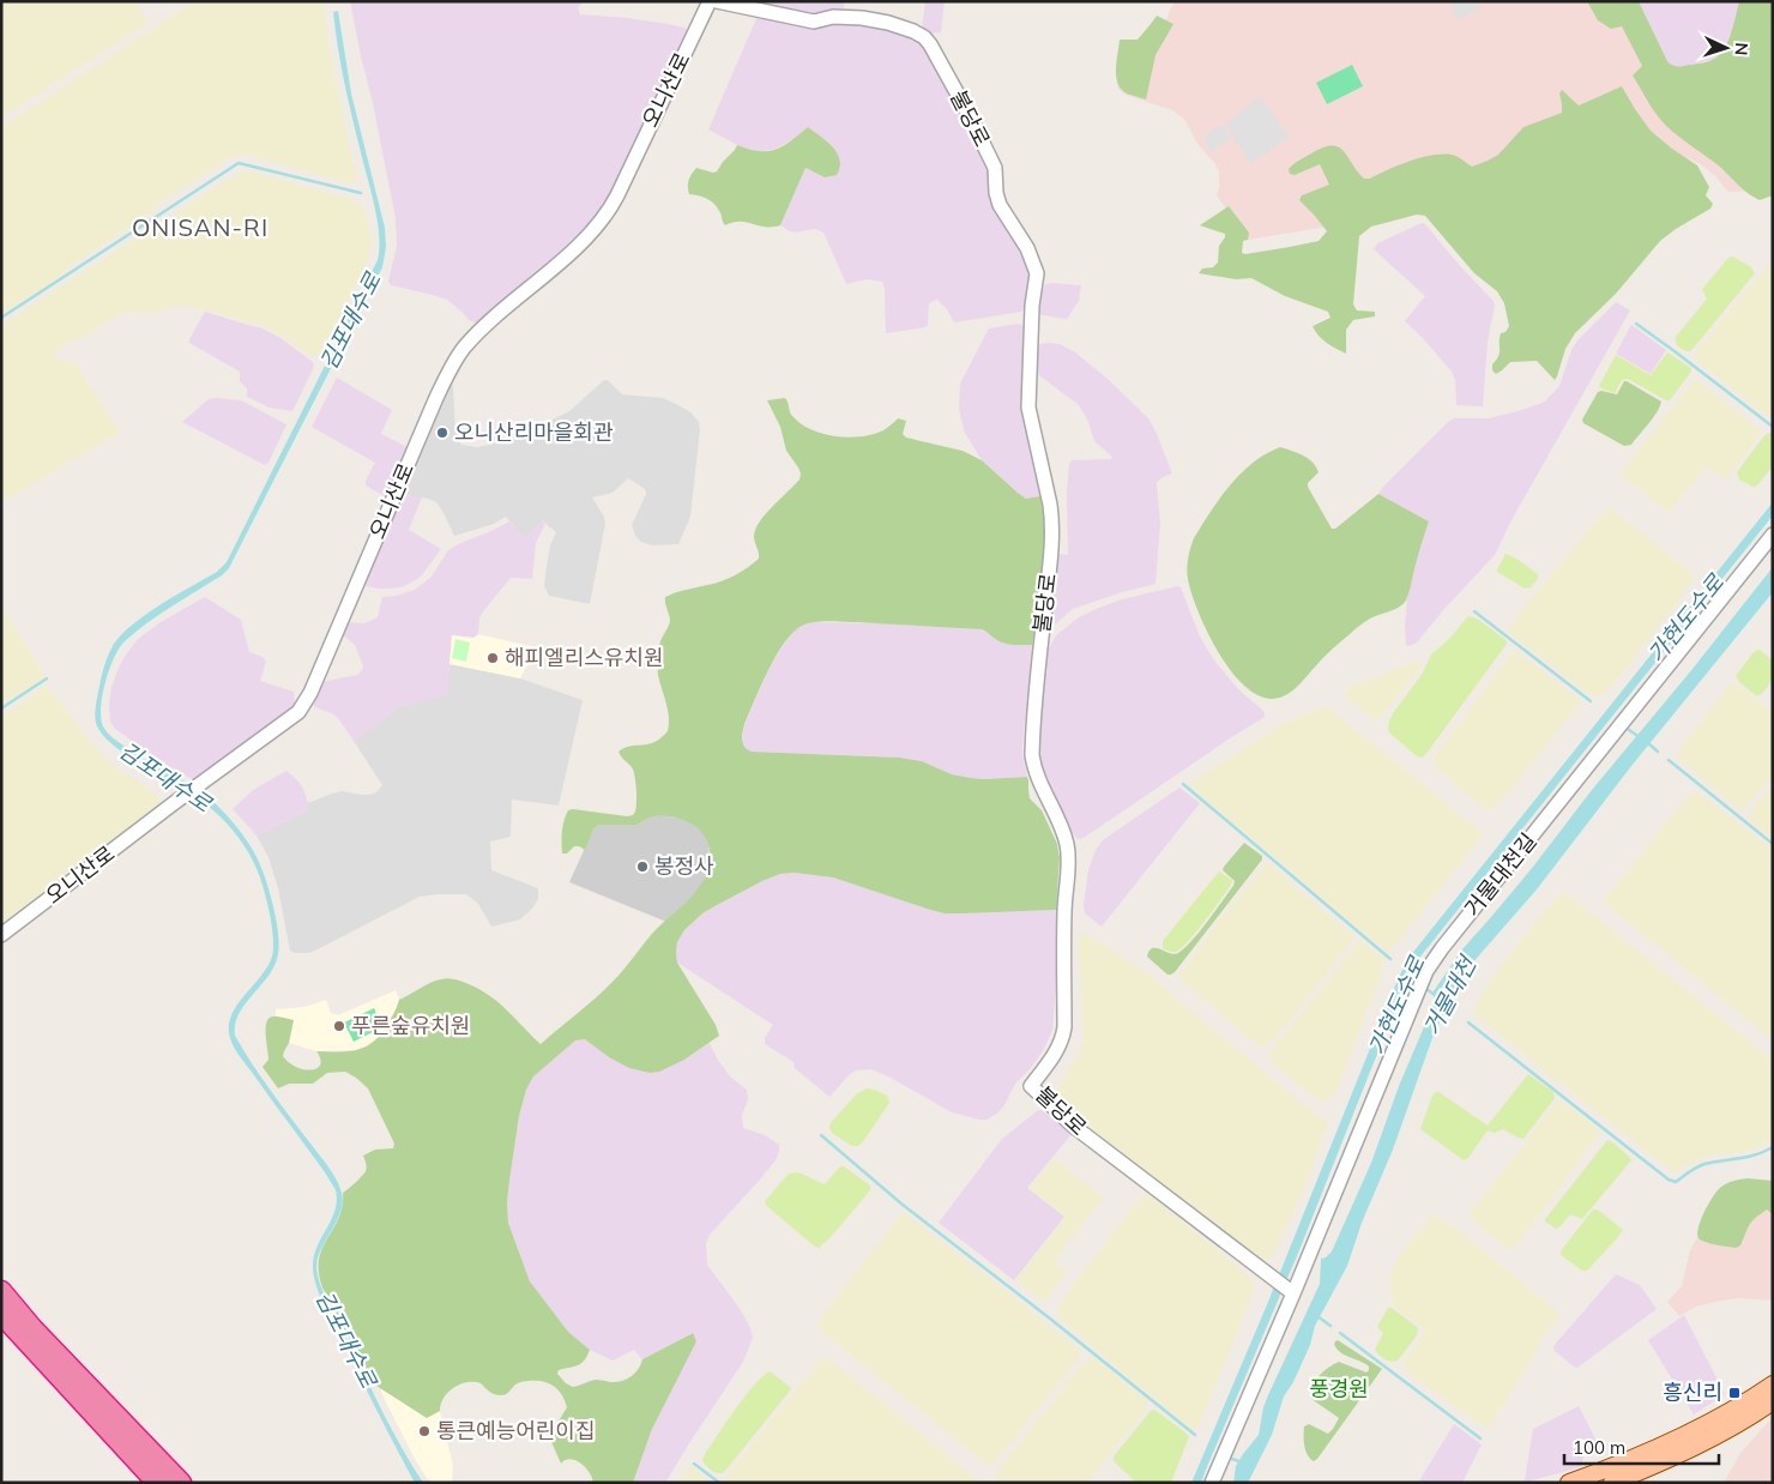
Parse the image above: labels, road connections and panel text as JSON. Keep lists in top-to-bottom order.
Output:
{
  "streets": {
    "street": ["오니산로", "불당로", "거물대천길"]
  },
  "crossings": [
    ["불당로", "거물대천길"]
  ],
  "districts": ["ONISAN-RI"],
  "water": ["김포대수로", "가현도수로", "거물대천"],
  "parks": ["풍경원"],
  "places": {
    "other": [
      "오니산리마을회관",
      "해피엘리스유치원",
      "봉정사",
      "푸른숲유치원",
      "통큰예능어린이집"
    ],
    "transit": ["흥신리"]
  },
  "scale_bar": "100 m",
  "north": "right"
}
